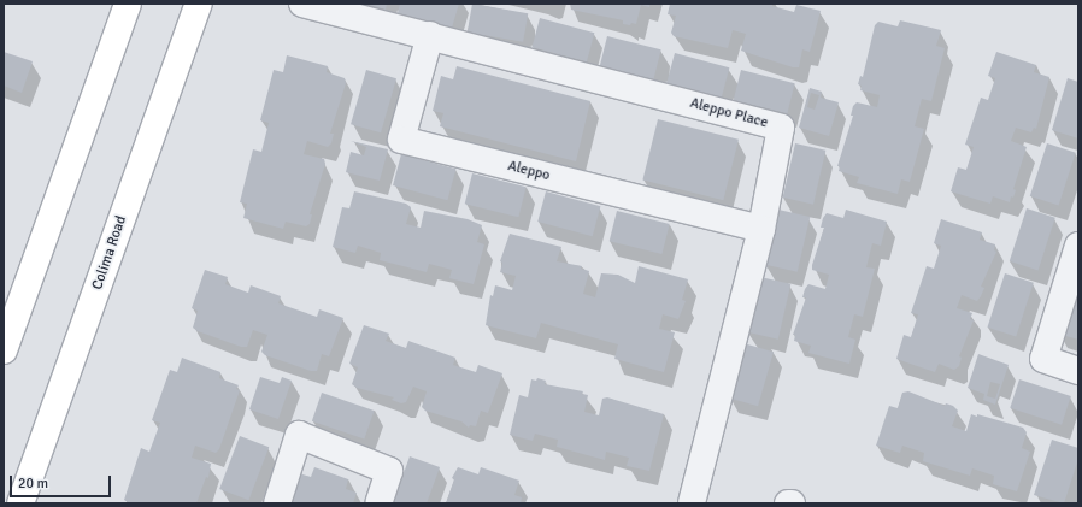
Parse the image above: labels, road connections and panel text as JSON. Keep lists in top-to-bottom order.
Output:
{
  "streets": {
    "main road": ["Colima Road"],
    "lane": ["Aleppo Place", "Aleppo"]
  },
  "crossings": [
    ["Aleppo Place", "Aleppo"]
  ],
  "scale_bar": "20 m"
}
